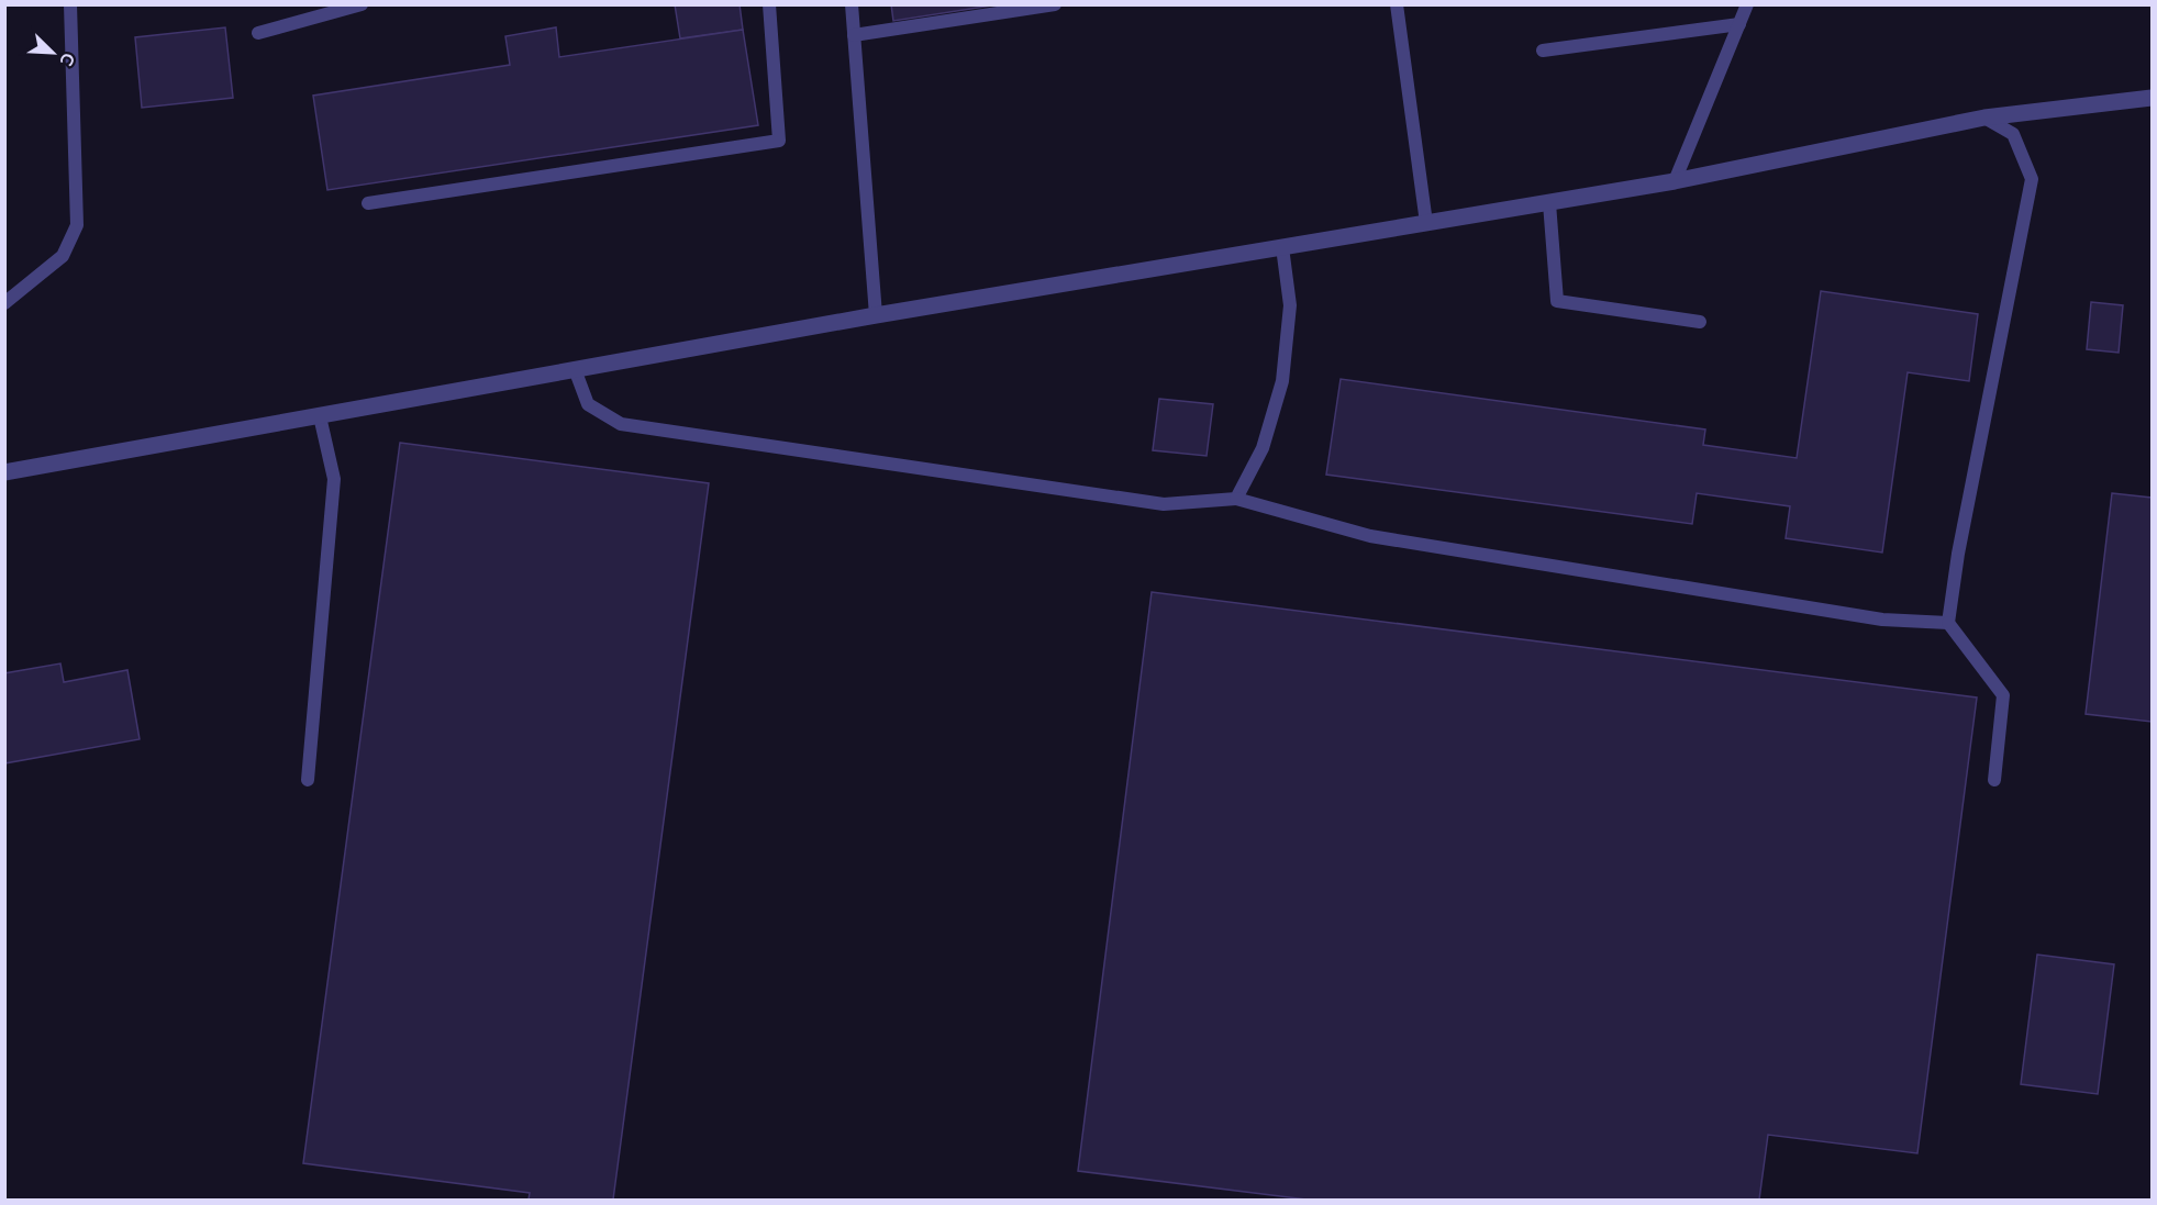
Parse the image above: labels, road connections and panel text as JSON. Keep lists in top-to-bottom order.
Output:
{
  "north": "bottom right"
}
